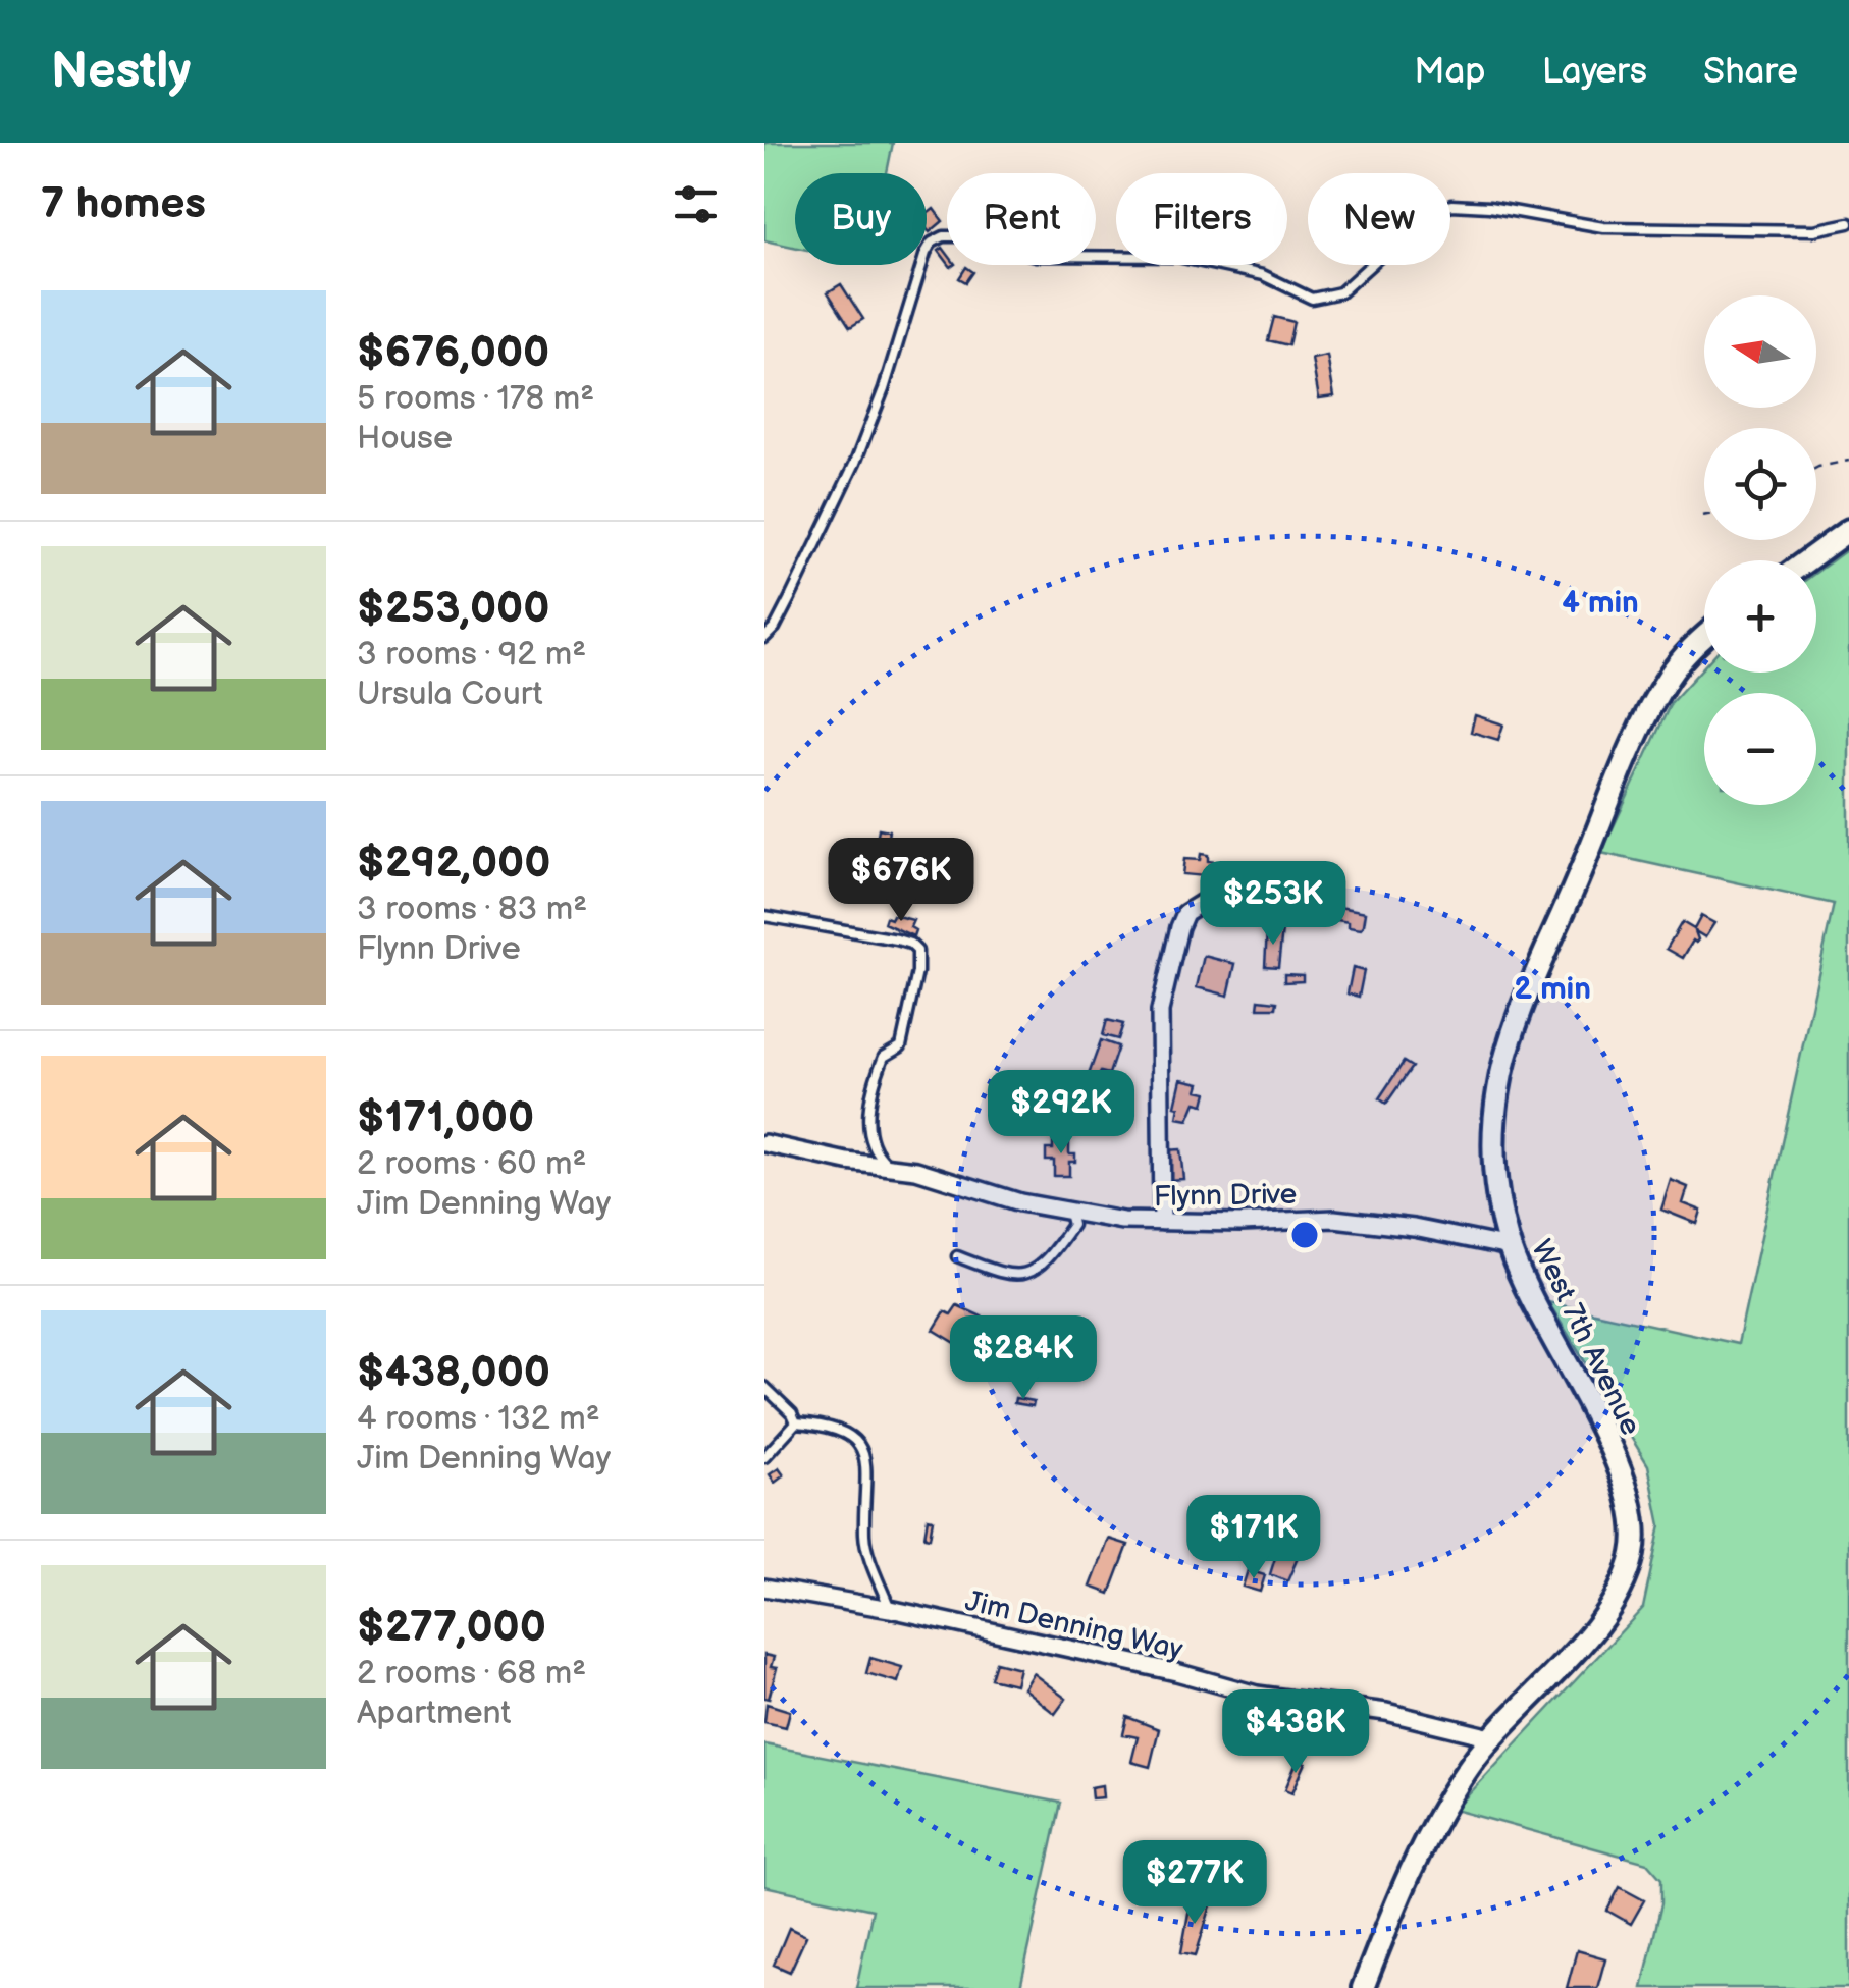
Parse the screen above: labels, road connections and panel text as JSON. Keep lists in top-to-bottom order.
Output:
{
  "streets": {
    "main road": ["West 7th Avenue"],
    "street": ["Flynn Drive", "Jim Denning Way"]
  },
  "crossings": [
    ["Flynn Drive", "West 7th Avenue"],
    ["West 7th Avenue", "Jim Denning Way"]
  ],
  "north": "left",
  "page": {
    "header": "Nestly",
    "nav": ["Map", "Layers", "Share"],
    "heading": "7 homes",
    "chip": [
      "Buy",
      "Rent",
      "Filters",
      "New"
    ],
    "list": [
      {
        "name": "$676,000",
        "note": "5 rooms · 178 m² · House"
      },
      {
        "name": "$253,000",
        "note": "3 rooms · 92 m² · Ursula Court"
      },
      {
        "name": "$292,000",
        "note": "3 rooms · 83 m² · Flynn Drive"
      },
      {
        "name": "$171,000",
        "note": "2 rooms · 60 m² · Jim Denning Way"
      },
      {
        "name": "$438,000",
        "note": "4 rooms · 132 m² · Jim Denning Way"
      },
      {
        "name": "$277,000",
        "note": "2 rooms · 68 m² · Apartment"
      }
    ],
    "map_buttons": ["+", "−"],
    "price": [
      "$676K",
      "$253K",
      "$292K",
      "$284K",
      "$171K",
      "$438K",
      "$277K"
    ]
  },
  "rings": ["4 min", "2 min"]
}
